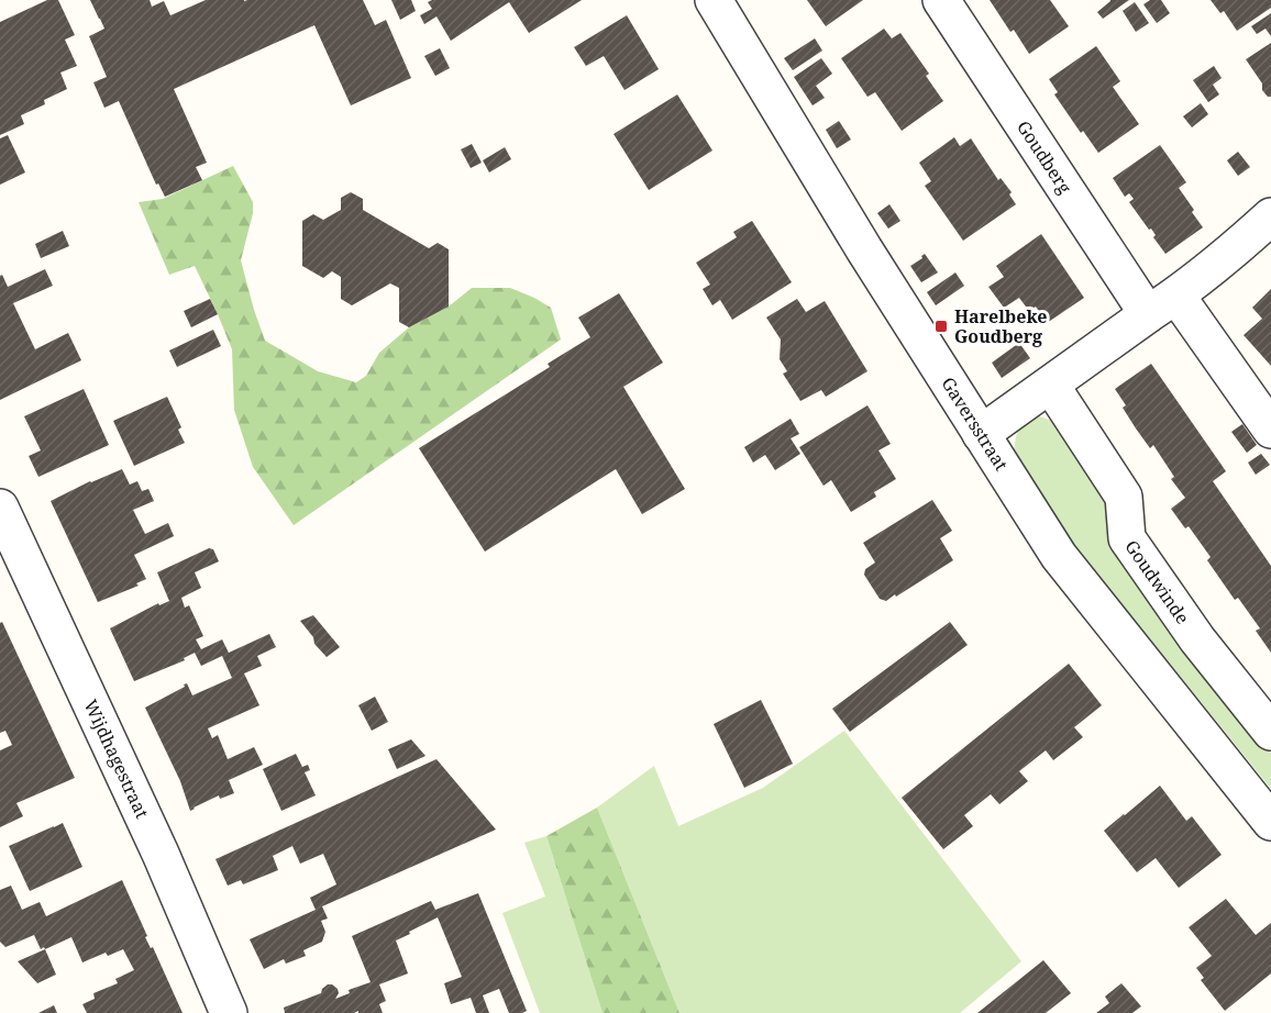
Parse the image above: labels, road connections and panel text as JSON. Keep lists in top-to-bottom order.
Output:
{
  "streets": {
    "street": [
      "Goudberg",
      "Gaversstraat",
      "Goudwinde",
      "Wijdhagestraat"
    ]
  },
  "places": {
    "transit": ["Harelbeke Goudberg"]
  }
}
